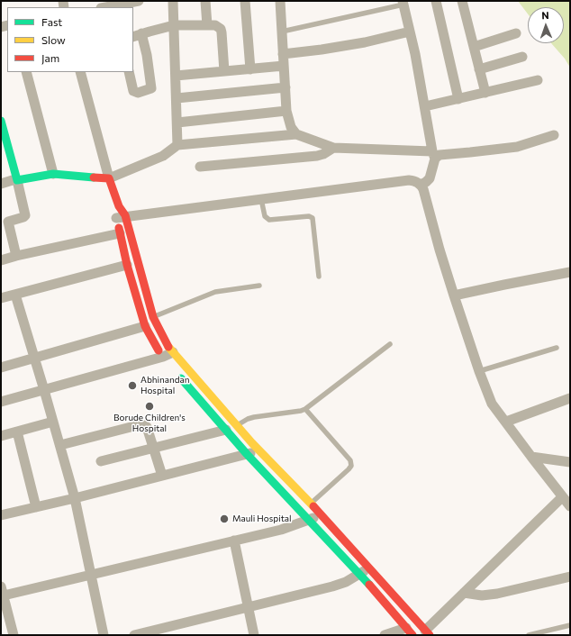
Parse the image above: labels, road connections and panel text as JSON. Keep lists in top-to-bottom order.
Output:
{
  "places": ["Abhinandan Hospital", "Borude Children's Hospital", "Mauli Hospital"],
  "legend": ["Fast", "Slow", "Jam"],
  "north": "top"
}
